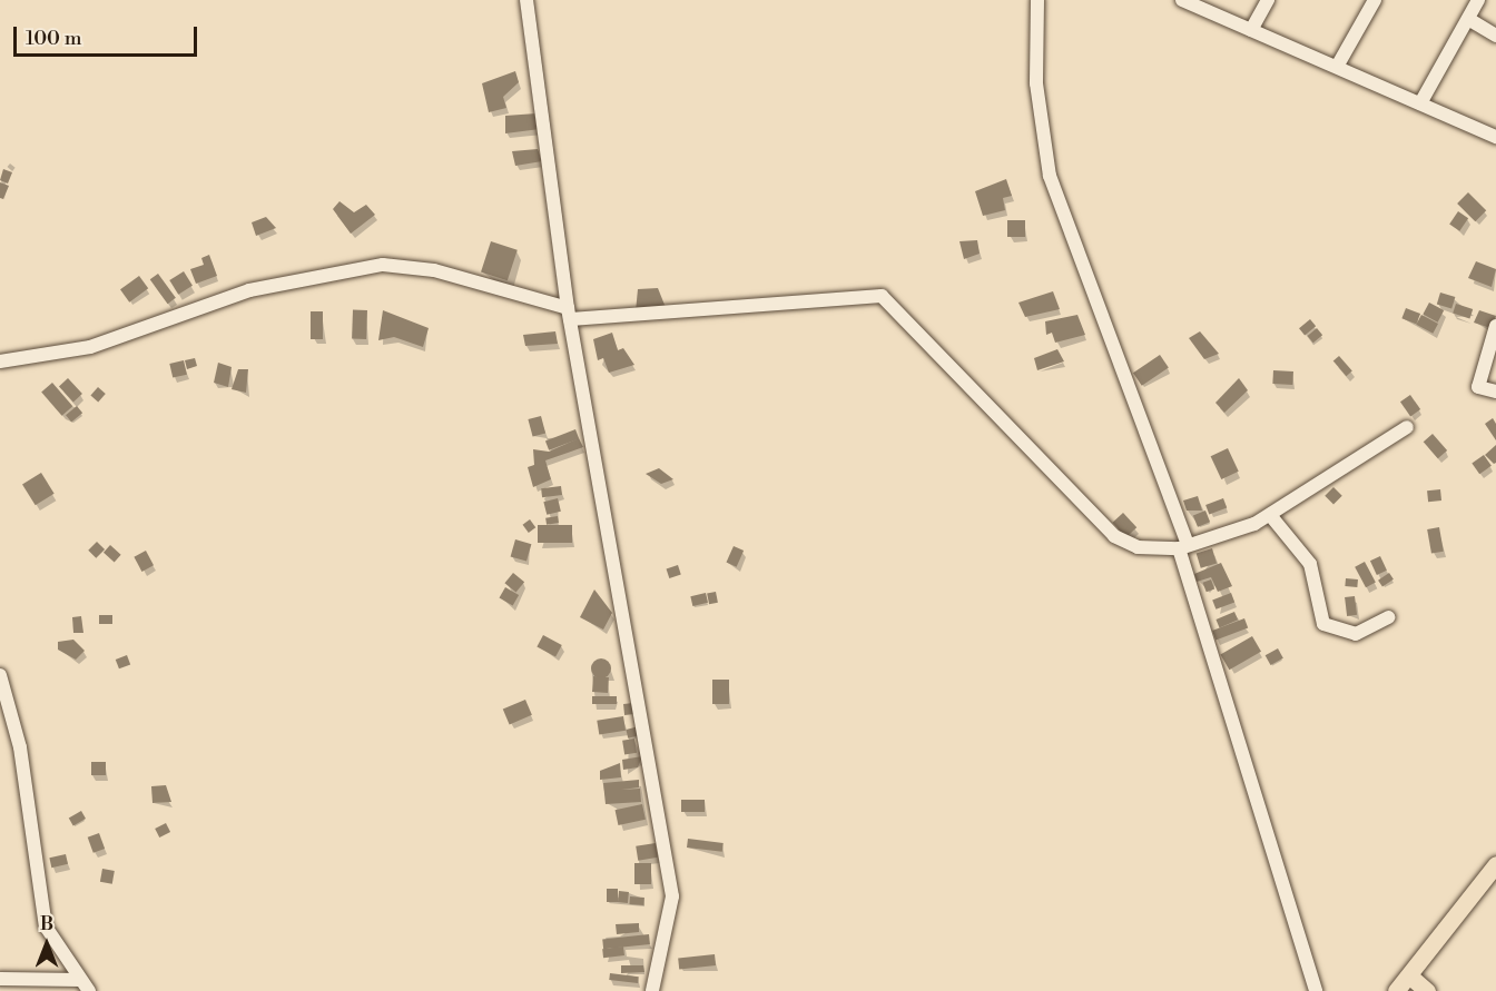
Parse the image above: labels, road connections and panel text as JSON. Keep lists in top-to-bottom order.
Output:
{
  "scale_bar": "100 m",
  "north": "top"
}
